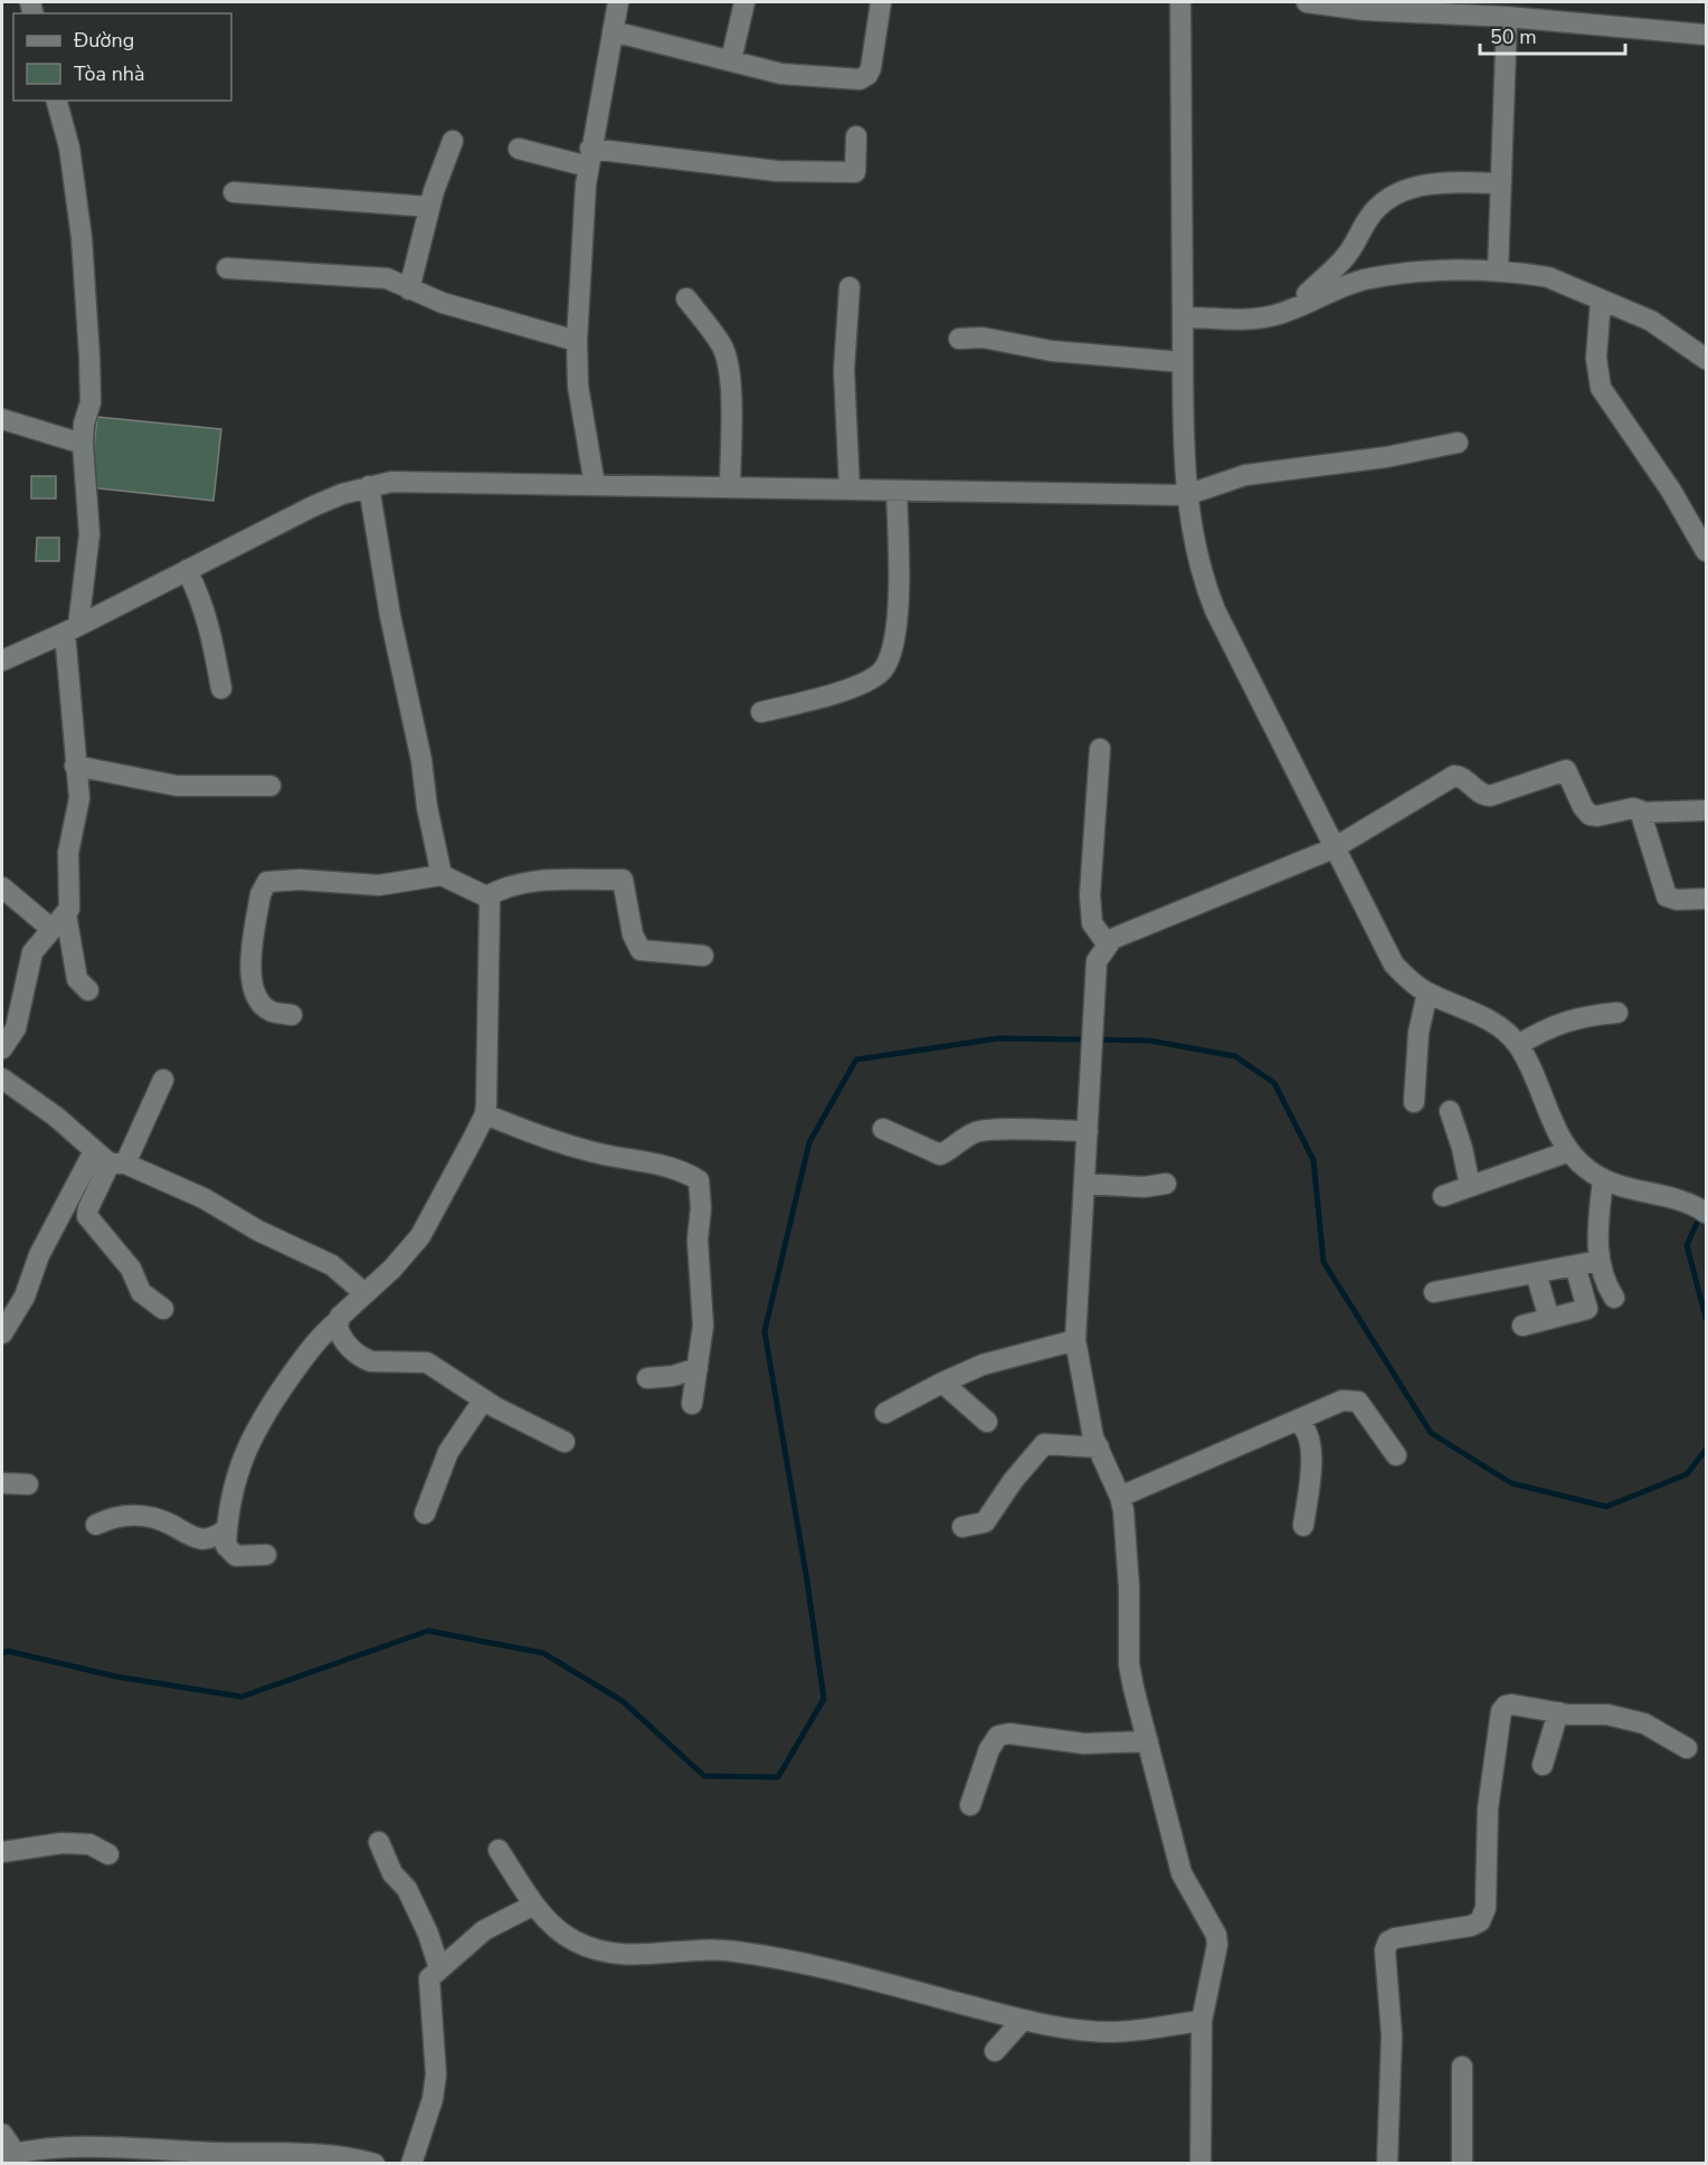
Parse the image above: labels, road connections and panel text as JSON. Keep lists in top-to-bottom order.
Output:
{
  "legend": ["Đường", "Tòa nhà"],
  "scale_bar": "50 m"
}
